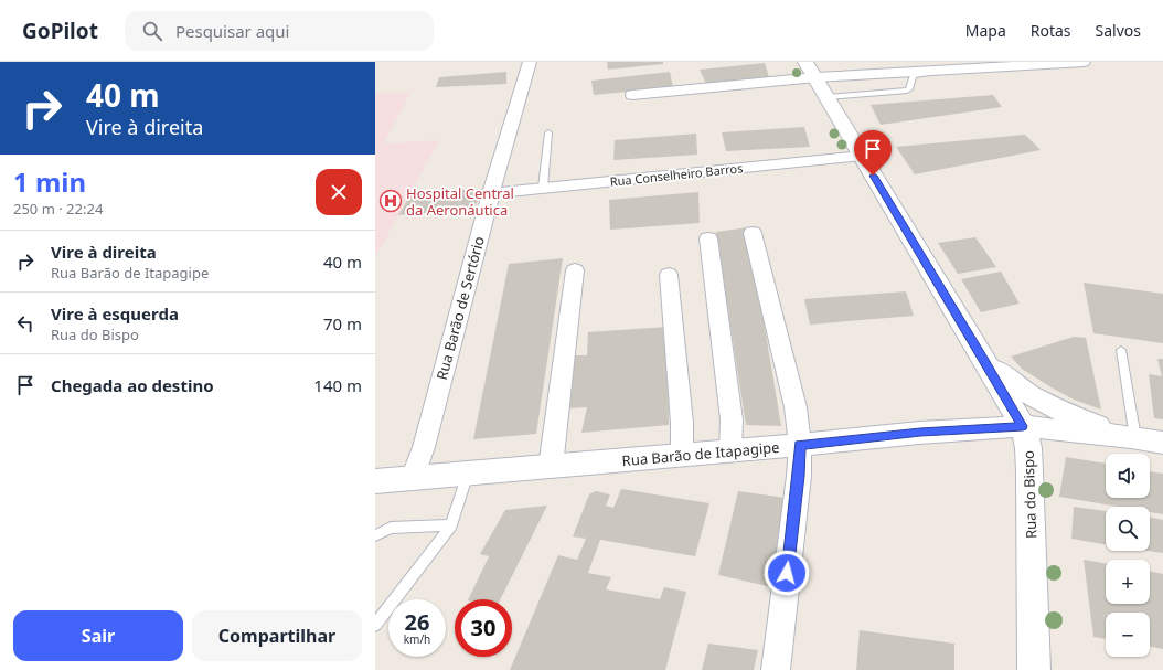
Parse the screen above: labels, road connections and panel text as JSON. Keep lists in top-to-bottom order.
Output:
{
  "streets": {
    "street": [
      "Rua Conselheiro Barros",
      "Rua Barão de Sertório",
      "Rua Barão de Itapagipe",
      "Rua do Bispo"
    ]
  },
  "crossings": [
    ["Rua Conselheiro Barros", "Rua Barão de Sertório"],
    ["Rua Conselheiro Barros", "Rua do Bispo"],
    ["Rua Barão de Sertório", "Rua Barão de Itapagipe"],
    ["Rua Barão de Itapagipe", "Rua do Bispo"]
  ],
  "places": {
    "hospital": ["Hospital Central da Aeronáutica"]
  },
  "page": {
    "header": "GoPilot",
    "search": "Pesquisar aqui",
    "nav": ["Mapa", "Rotas", "Salvos"],
    "turn": ["40 m", "Vire à direita"],
    "heading": ["1 min", "250 m · 22:24"],
    "list": [
      {
        "name": "Vire à direita",
        "note": "Rua Barão de Itapagipe",
        "value": "40 m"
      },
      {
        "name": "Vire à esquerda",
        "note": "Rua do Bispo",
        "value": "70 m"
      },
      {
        "name": "Chegada ao destino",
        "value": "140 m"
      }
    ],
    "map_buttons": ["+", "−"],
    "speed": "26 km/h",
    "limit": "30",
    "buttons": ["Sair", "Compartilhar"]
  }
}
